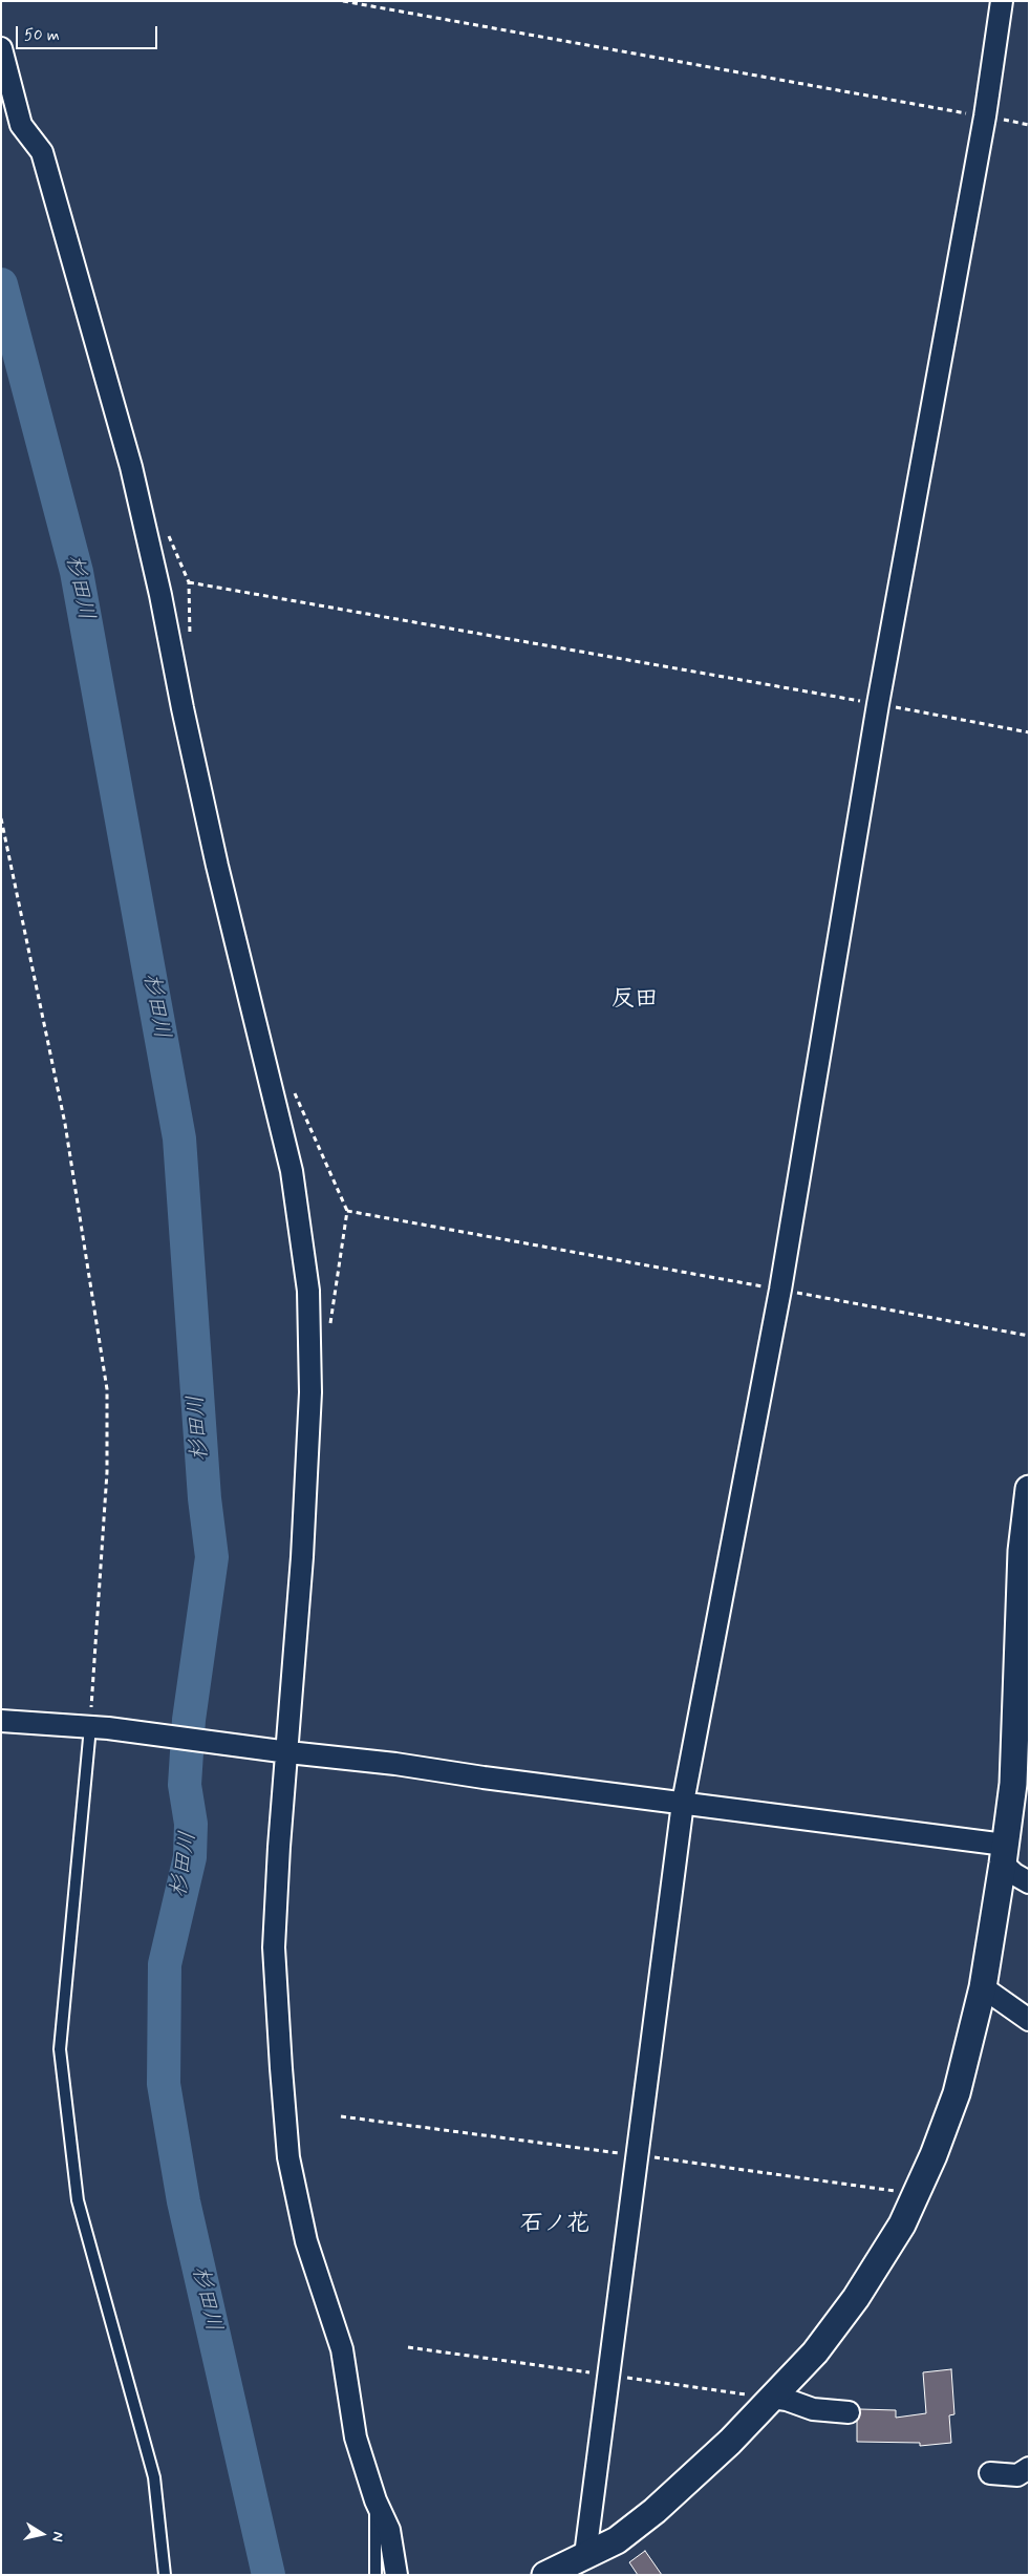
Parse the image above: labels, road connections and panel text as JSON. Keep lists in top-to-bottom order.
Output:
{
  "districts": ["反田", "石ノ花"],
  "water": ["杉田川"],
  "scale_bar": "50 m",
  "north": "right"
}
